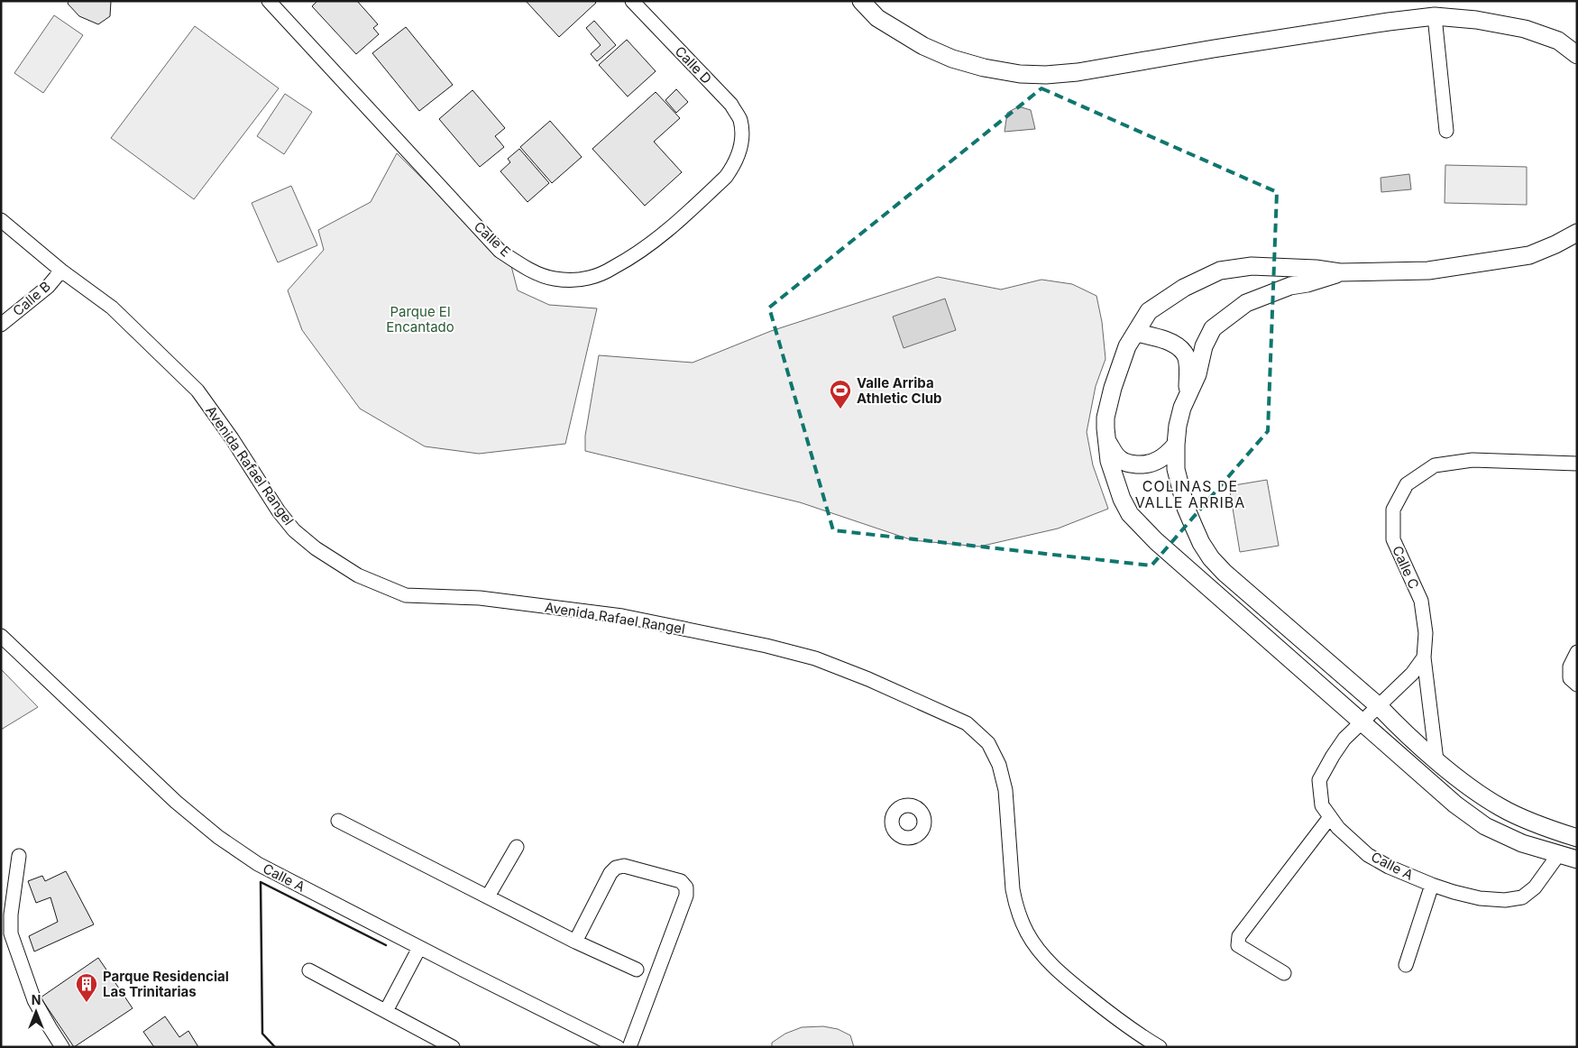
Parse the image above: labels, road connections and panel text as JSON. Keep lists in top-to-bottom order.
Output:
{
  "streets": {
    "street": [
      "Calle D",
      "Calle E",
      "Calle B",
      "Avenida Rafael Rangel",
      "Calle C",
      "Calle A"
    ]
  },
  "crossings": [
    ["Calle D", "Calle E"],
    ["Calle B", "Avenida Rafael Rangel"]
  ],
  "districts": ["COLINAS DE VALLE ARRIBA"],
  "parks": ["Parque El Encantado"],
  "places": {
    "sports": ["Valle Arriba Athletic Club"],
    "building": ["Parque Residencial Las Trinitarias"]
  },
  "north": "top"
}
